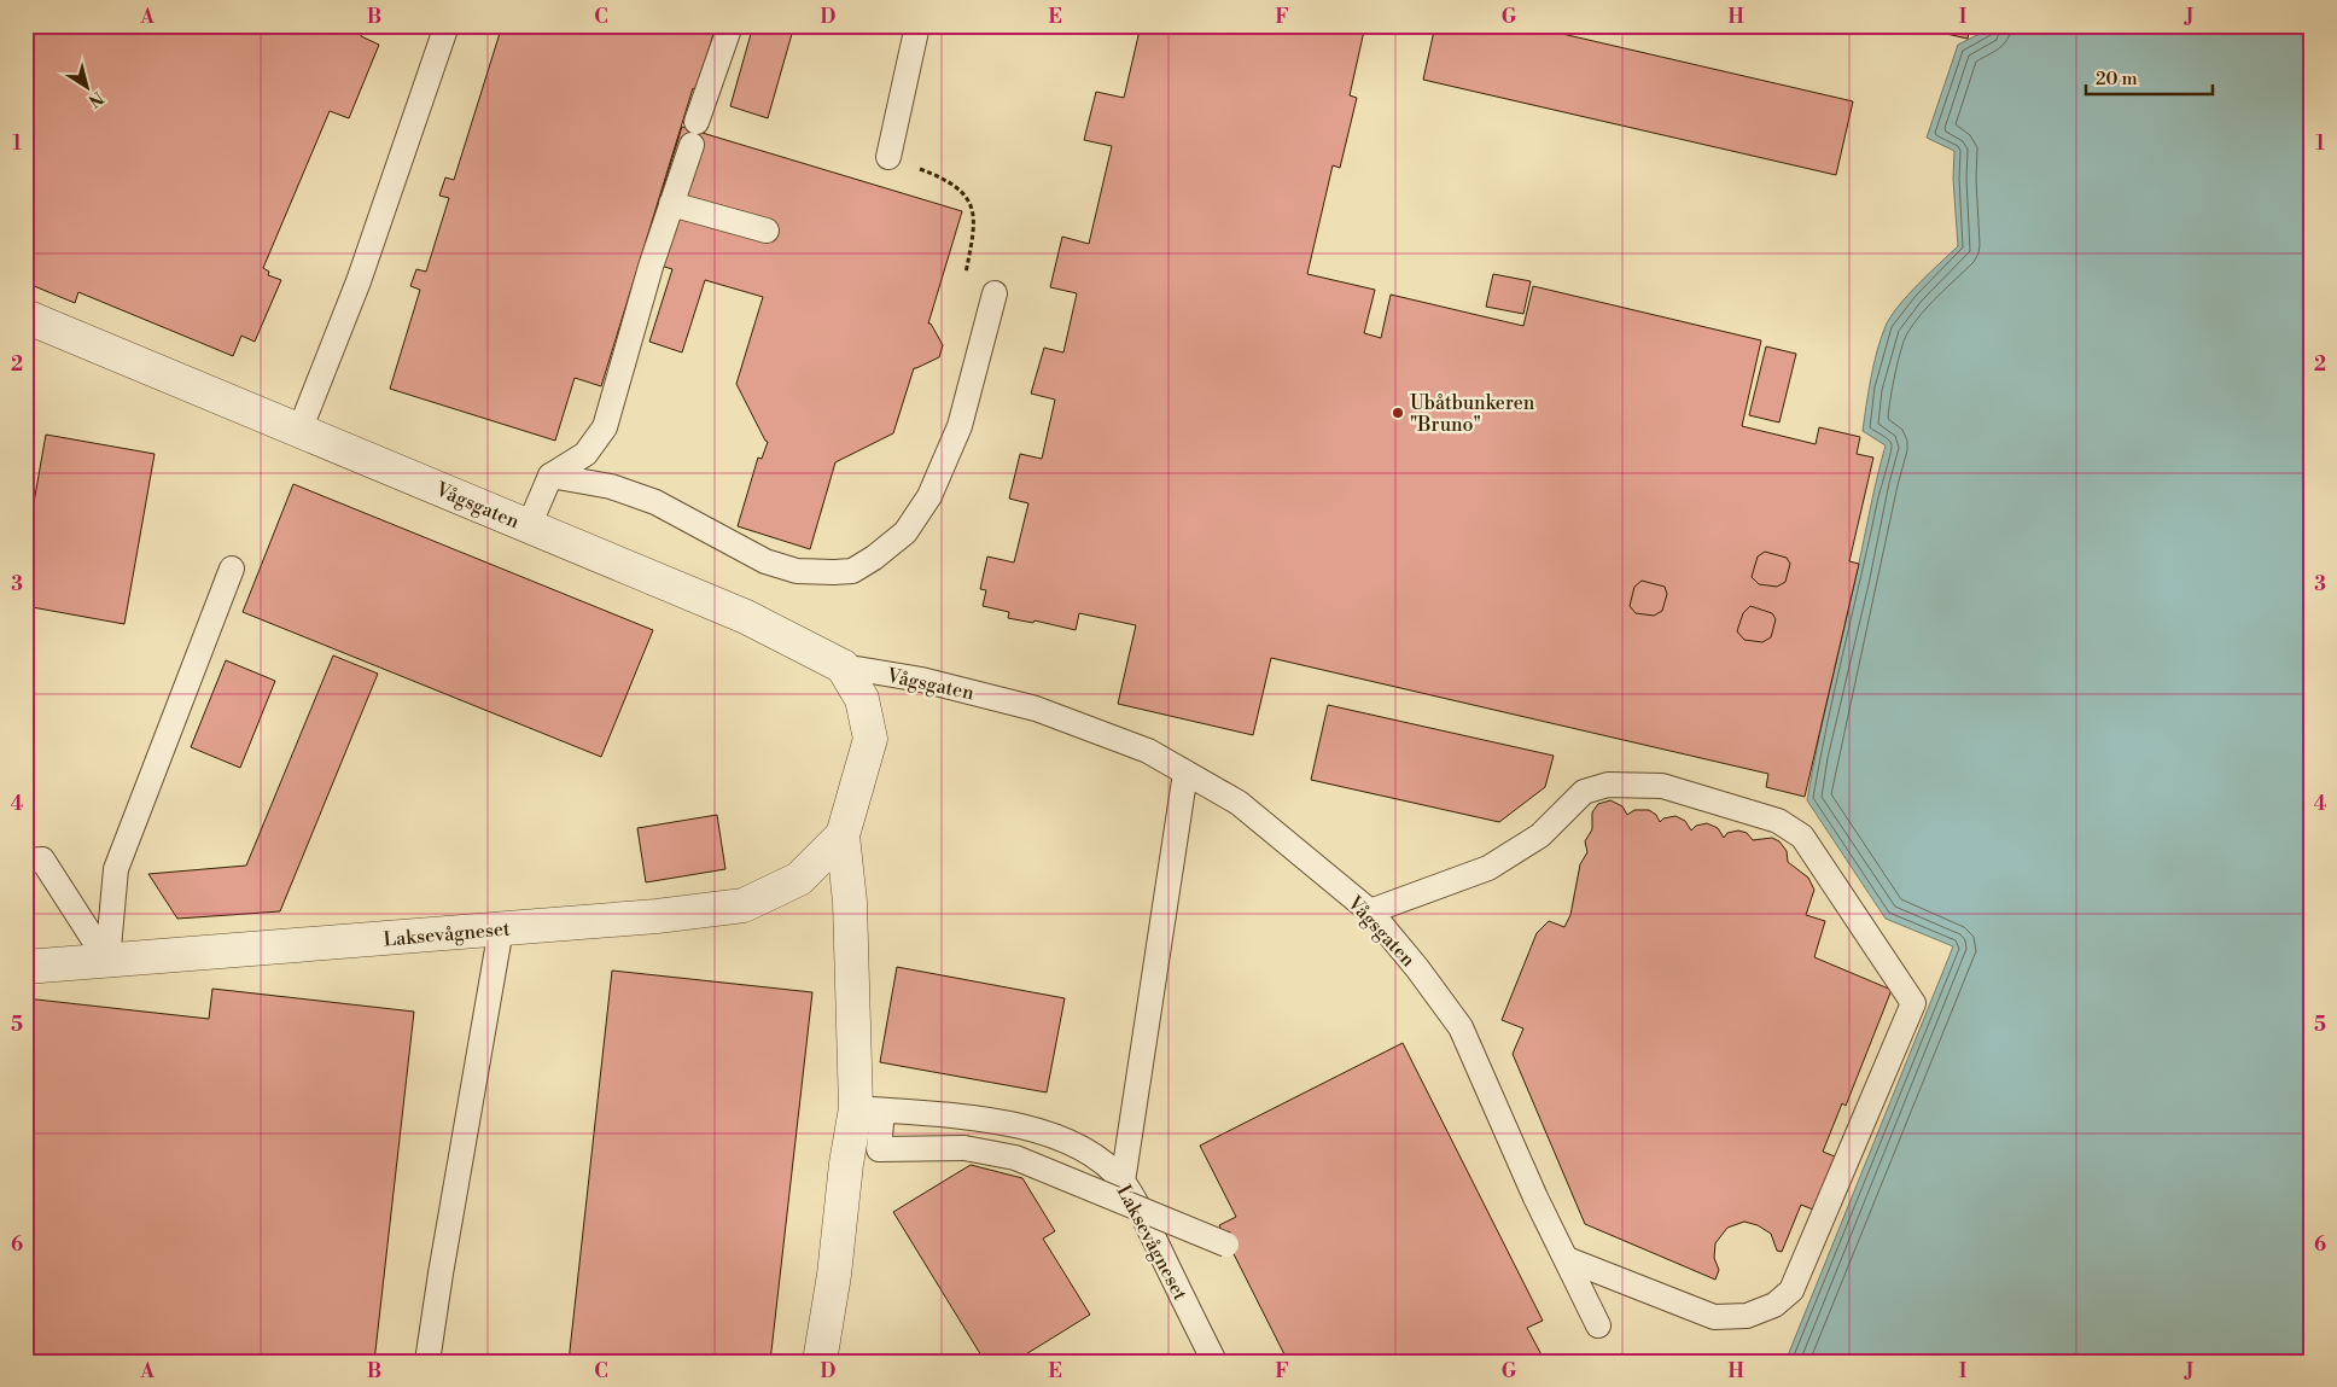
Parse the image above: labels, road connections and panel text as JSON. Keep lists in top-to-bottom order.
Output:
{
  "streets": {
    "street": ["Vågsgaten", "Laksevågneset"]
  },
  "crossings": [
    ["Vågsgaten", "Laksevågneset"]
  ],
  "places": ["Ubåtbunkeren \"Bruno\""],
  "scale_bar": "20 m",
  "north": "bottom right",
  "grid": {
    "columns": [
      "A",
      "B",
      "C",
      "D",
      "E",
      "F",
      "G",
      "H",
      "I",
      "J"
    ],
    "rows": [
      "1",
      "2",
      "3",
      "4",
      "5",
      "6"
    ]
  }
}
